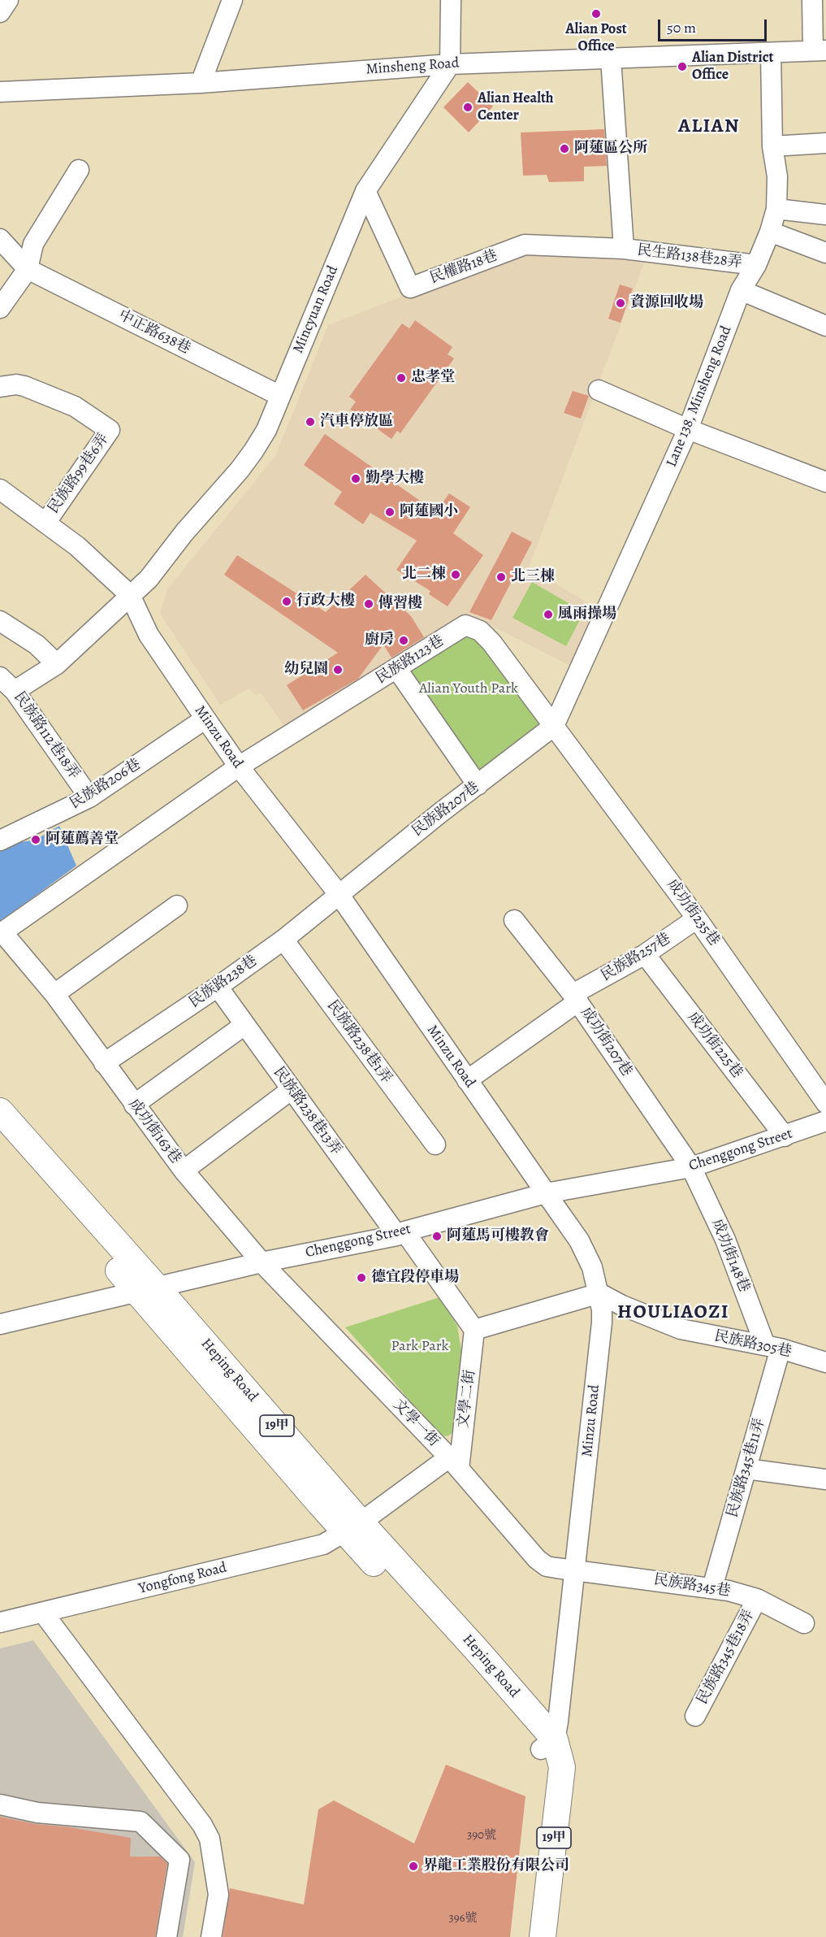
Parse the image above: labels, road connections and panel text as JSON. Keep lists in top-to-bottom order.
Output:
{
  "streets": {
    "main road": ["Minzu Road", "Heping Road", "19甲"],
    "street": [
      "Minsheng Road",
      "民生路138巷28弄",
      "民權路18巷",
      "Mincyuan Road",
      "中正路638巷",
      "Lane 138, Minsheng Road",
      "民族路99巷6弄",
      "民族路123巷",
      "民族路112巷18弄",
      "民族路206巷",
      "民族路207巷",
      "成功街235巷",
      "民族路257巷",
      "民族路238巷",
      "民族路238巷1弄",
      "成功街207巷",
      "成功街225巷",
      "民族路238巷13弄",
      "成功街163巷",
      "Chenggong Street",
      "成功街148巷",
      "民族路305巷",
      "文學二街",
      "文學一街",
      "民族路345巷11弄",
      "Yongfong Road",
      "民族路345巷",
      "民族路345巷18弄"
    ]
  },
  "crossings": [
    ["Minsheng Road", "Mincyuan Road"],
    ["Minsheng Road", "Lane 138, Minsheng Road"],
    ["民生路138巷28弄", "民權路18巷"],
    ["民生路138巷28弄", "Lane 138, Minsheng Road"],
    ["民權路18巷", "Mincyuan Road"],
    ["Mincyuan Road", "中正路638巷"],
    ["Mincyuan Road", "民族路112巷18弄"],
    ["Mincyuan Road", "Minzu Road"],
    ["Lane 138, Minsheng Road", "民族路123巷"],
    ["Lane 138, Minsheng Road", "民族路207巷"],
    ["Lane 138, Minsheng Road", "成功街235巷"],
    ["民族路99巷6弄", "Minzu Road"],
    ["民族路123巷", "Minzu Road"],
    ["民族路123巷", "民族路207巷"],
    ["民族路123巷", "成功街235巷"],
    ["民族路123巷", "成功街163巷"],
    ["民族路112巷18弄", "民族路206巷"],
    ["Minzu Road", "民族路206巷"],
    ["Minzu Road", "民族路207巷"],
    ["Minzu Road", "民族路257巷"],
    ["Minzu Road", "民族路238巷"],
    ["Minzu Road", "Chenggong Street"],
    ["Minzu Road", "民族路305巷"],
    ["Minzu Road", "Heping Road"],
    ["Minzu Road", "文學一街"],
    ["Minzu Road", "民族路345巷"],
    ["民族路207巷", "成功街235巷"],
    ["民族路207巷", "民族路238巷"],
    ["成功街235巷", "民族路257巷"],
    ["民族路257巷", "成功街207巷"],
    ["民族路257巷", "成功街225巷"],
    ["民族路238巷", "民族路238巷1弄"],
    ["民族路238巷", "民族路238巷13弄"],
    ["民族路238巷", "成功街163巷"],
    ["成功街207巷", "Chenggong Street"],
    ["成功街207巷", "成功街148巷"],
    ["成功街225巷", "Chenggong Street"],
    ["民族路238巷13弄", "Chenggong Street"],
    ["成功街163巷", "Chenggong Street"],
    ["成功街163巷", "文學一街"],
    ["Chenggong Street", "成功街148巷"],
    ["Chenggong Street", "Heping Road"],
    ["Chenggong Street", "文學一街"],
    ["成功街148巷", "民族路305巷"],
    ["成功街148巷", "民族路345巷11弄"],
    ["民族路305巷", "民族路345巷11弄"],
    ["Heping Road", "Yongfong Road"],
    ["文學二街", "文學一街"],
    ["文學二街", "Yongfong Road"],
    ["文學一街", "Yongfong Road"],
    ["文學一街", "民族路345巷"],
    ["民族路345巷11弄", "民族路345巷"],
    ["民族路345巷", "民族路345巷18弄"]
  ],
  "districts": ["ALIAN", "HOULIAOZI"],
  "parks": ["Alian Youth Park", "Park Park"],
  "places": [
    "Alian Post Office",
    "Alian District Office",
    "Alian Health Center",
    "阿蓮區公所",
    "資源回收場",
    "忠孝堂",
    "汽車停放區",
    "勤學大樓",
    "阿蓮國小",
    "北二棟",
    "北三棟",
    "行政大樓",
    "傳習樓",
    "風雨操場",
    "廚房",
    "幼兒園",
    "阿蓮薦善堂",
    "阿蓮馬可樓教會",
    "德宜段停車場",
    "界龍工業股份有限公司"
  ],
  "house_numbers": ["390號", "396號"],
  "scale_bar": "50 m"
}
